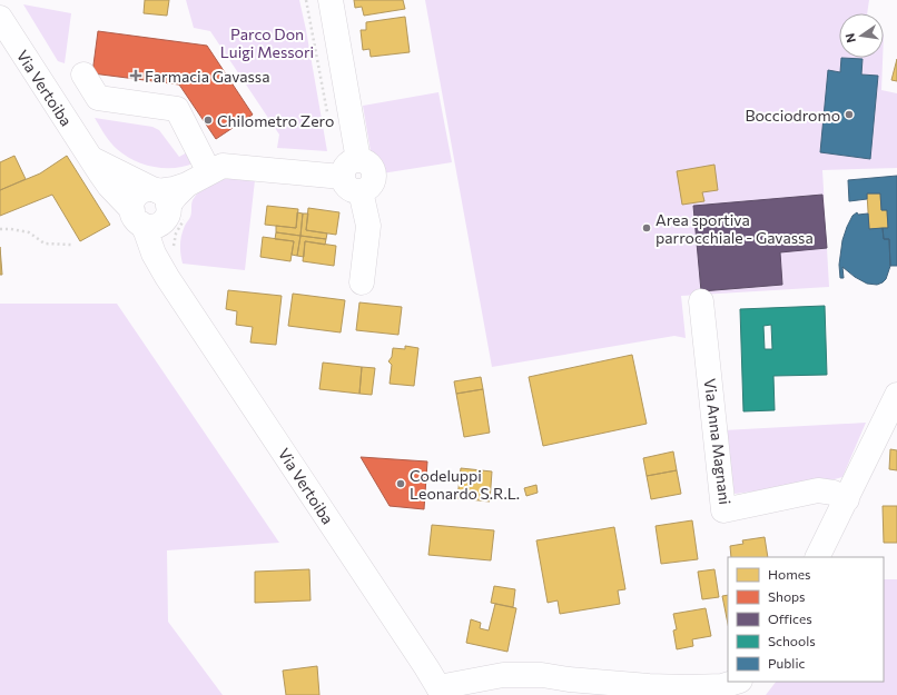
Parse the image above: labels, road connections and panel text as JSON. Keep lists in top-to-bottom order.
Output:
{
  "streets": {
    "street": ["Via Vertoiba", "Via Anna Magnani"]
  },
  "parks": ["Parco Don Luigi Messori"],
  "places": {
    "health": ["Farmacia Gavassa"],
    "other": [
      "Bocciodromo",
      "Chilometro Zero",
      "Area sportiva parrocchiale - Gavassa",
      "Codeluppi Leonardo S.R.L."
    ]
  },
  "legend": [
    "Homes",
    "Shops",
    "Offices",
    "Schools",
    "Public"
  ],
  "north": "left"
}
